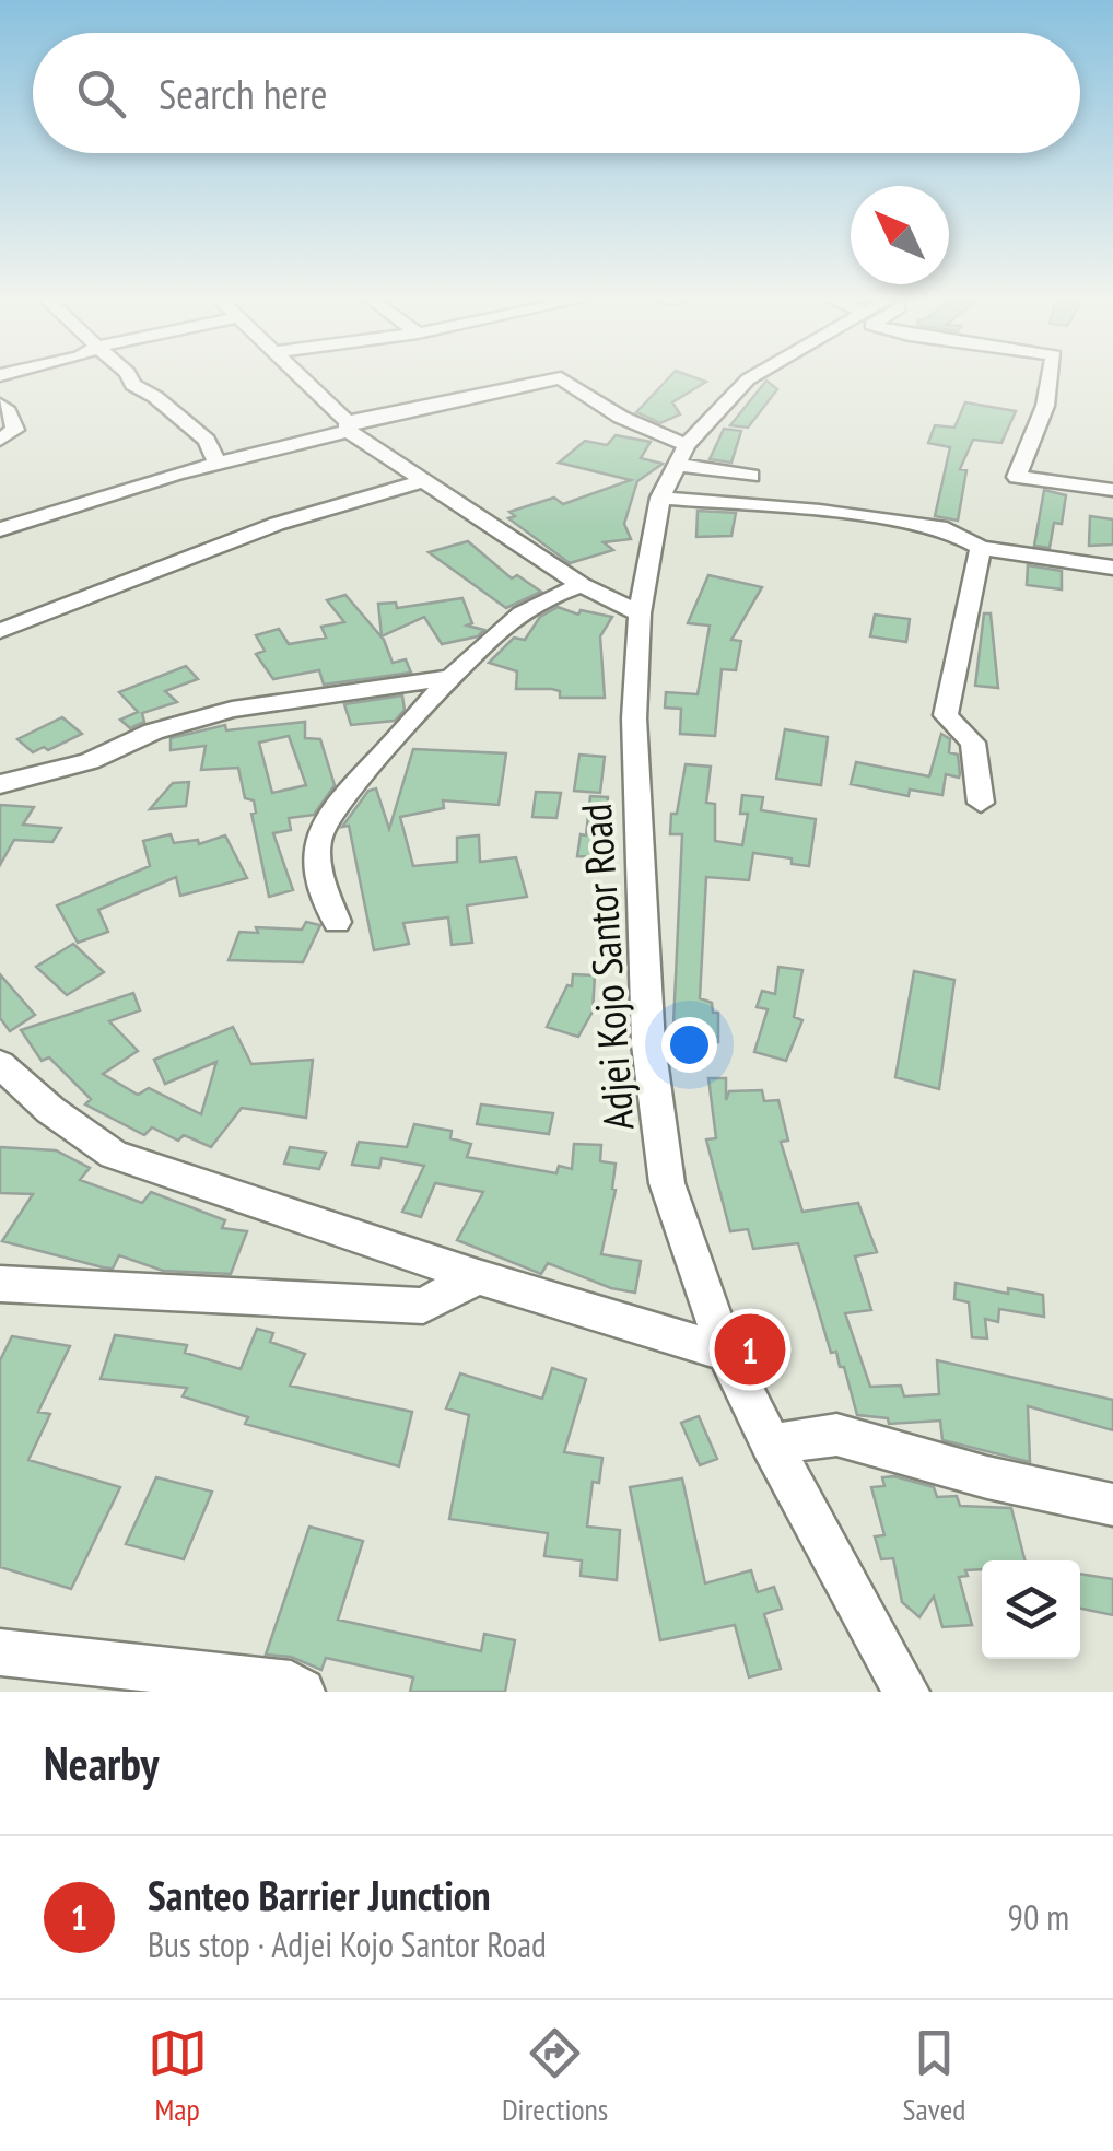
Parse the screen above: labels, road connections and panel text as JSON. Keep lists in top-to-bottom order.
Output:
{
  "streets": {
    "street": ["Adjei Kojo Santor Road"]
  },
  "north": "top left",
  "page": {
    "search": "Search here",
    "pins": "1",
    "heading": "Nearby",
    "list": [
      {
        "mark": "1",
        "name": "Santeo Barrier Junction",
        "note": "Bus stop · Adjei Kojo Santor Road",
        "value": "90 m"
      }
    ],
    "nav": ["Map", "Directions", "Saved"]
  }
}
